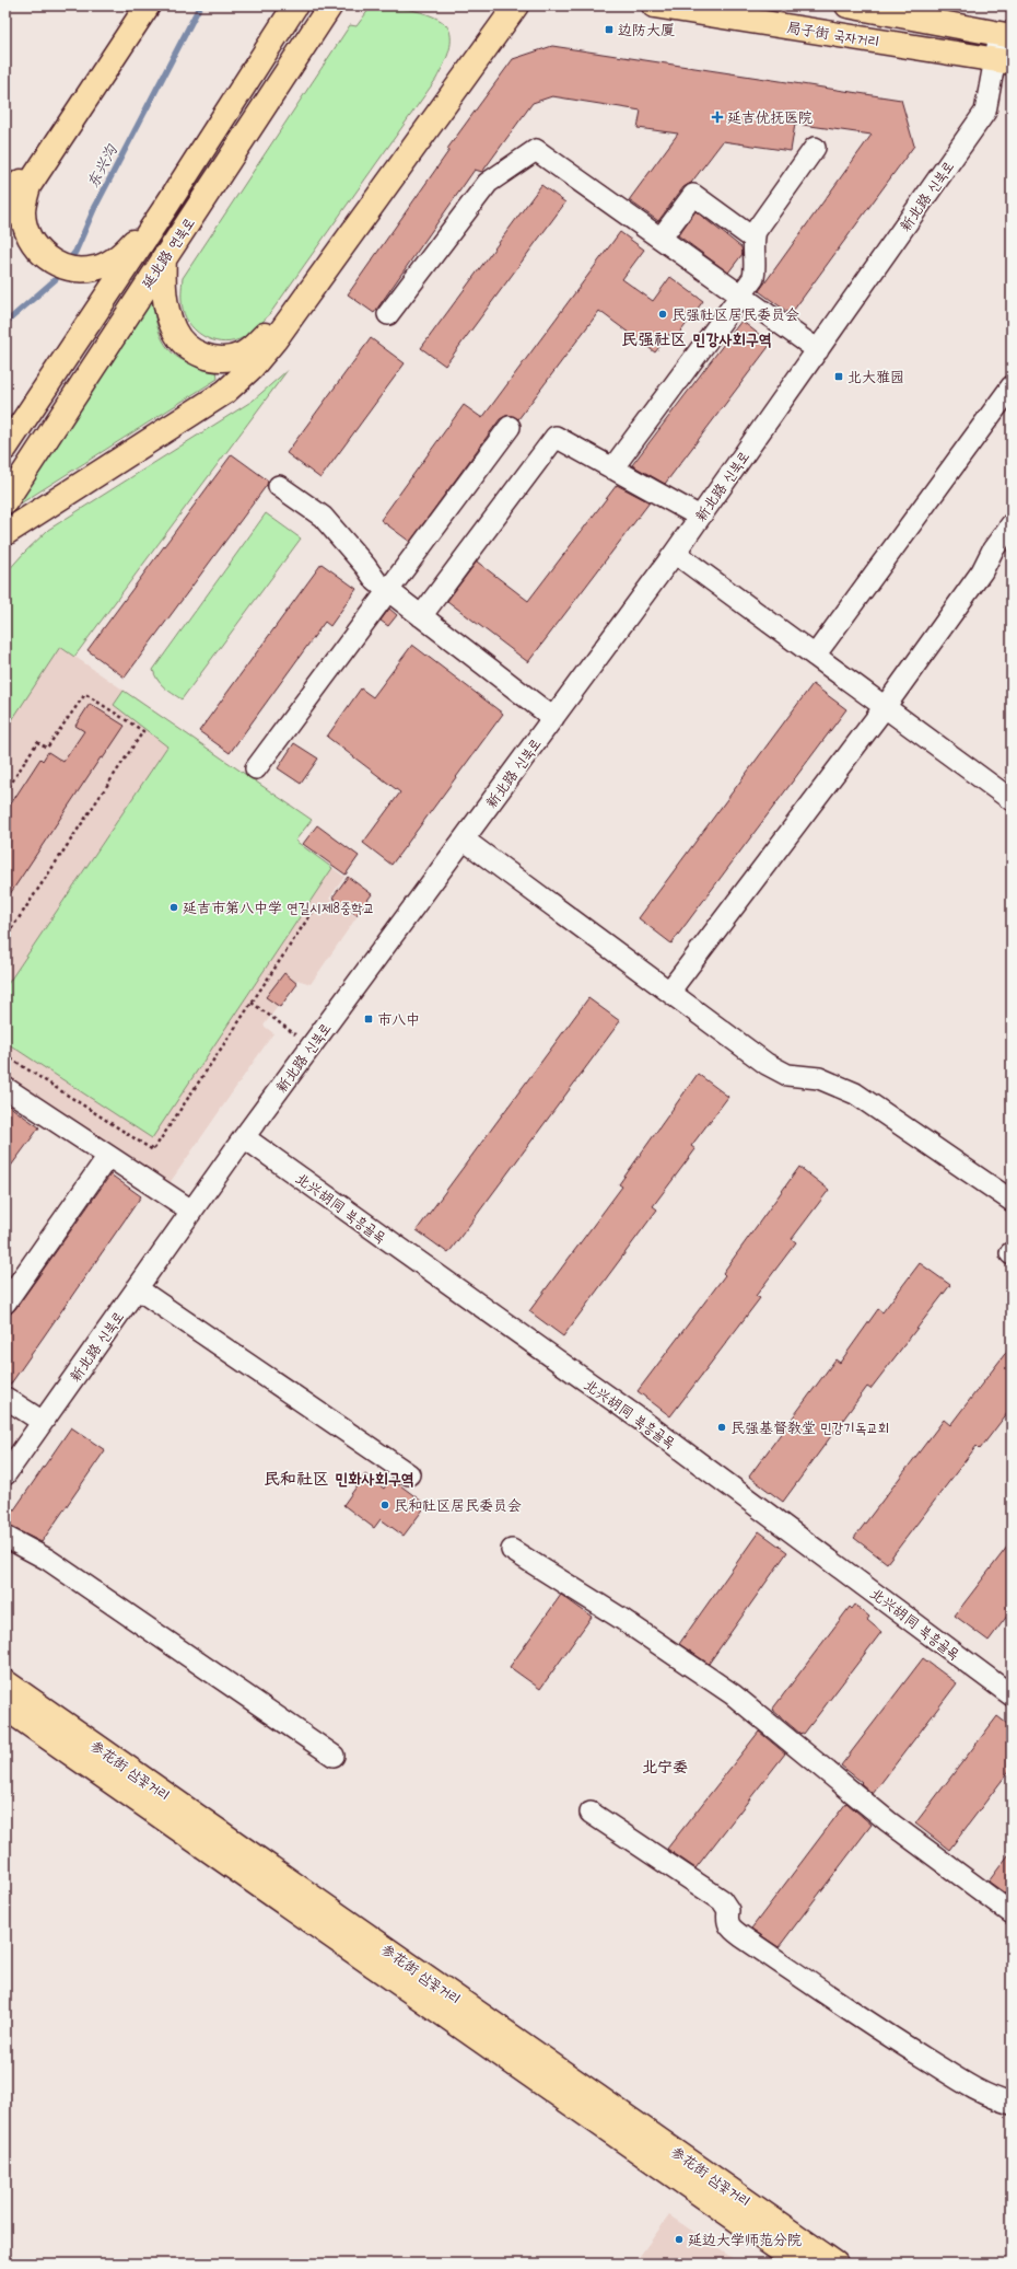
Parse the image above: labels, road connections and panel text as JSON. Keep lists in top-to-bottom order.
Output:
{
  "streets": {
    "main road": ["局子街 국자거리", "延北路 연북로", "参花街 삼꽃거리"],
    "street": ["新北路 신북로", "北兴胡同 북흥골목"]
  },
  "crossings": [
    ["局子街 국자거리", "新北路 신북로"],
    ["新北路 신북로", "北兴胡同 북흥골목"]
  ],
  "districts": ["民强社区 민강사회구역", "民和社区 민화사회구역", "北宁委"],
  "water": ["东兴沟"],
  "places": {
    "transit": ["边防大厦", "北大雅园", "市八中"],
    "health": ["延吉优抚医院"],
    "other": [
      "民强社区居民委员会",
      "延吉市第八中学 연길시제8중학교",
      "民强基督教堂 민강기독교회",
      "民和社区居民委员会",
      "延边大学师范分院"
    ]
  }
}
